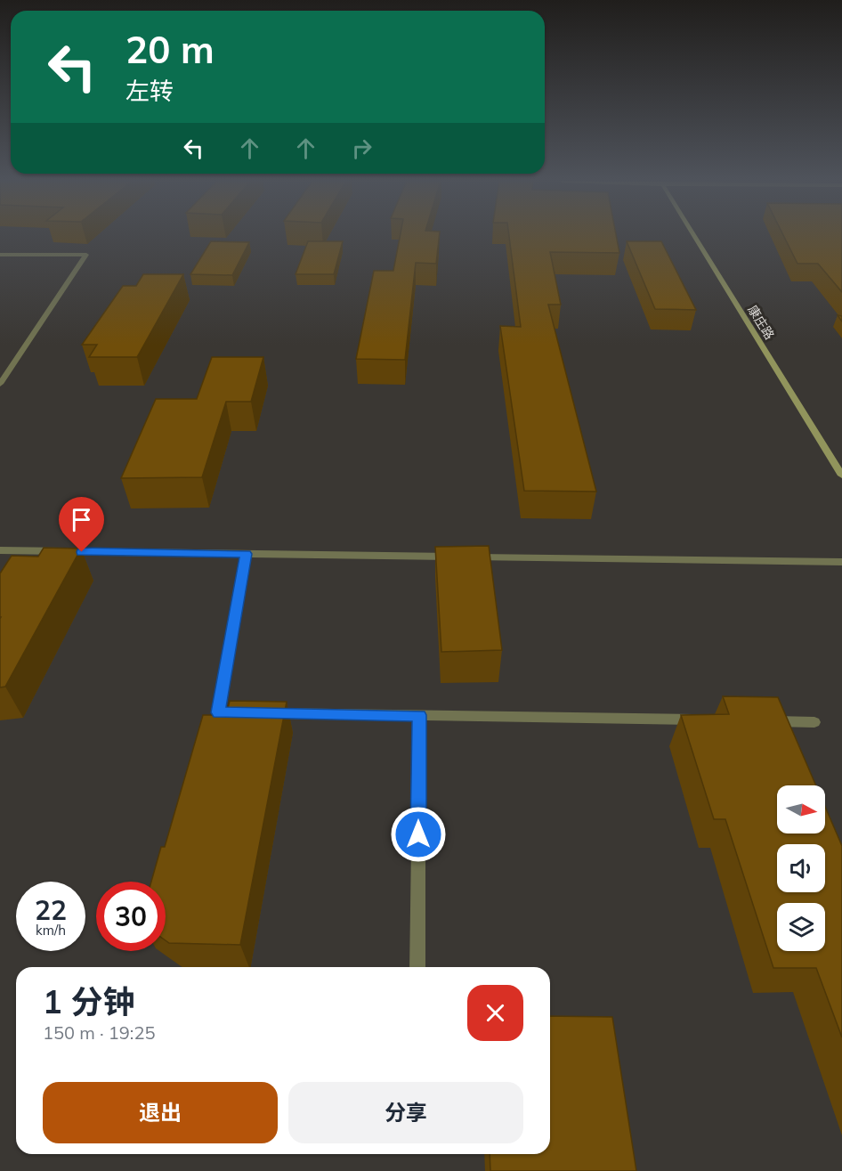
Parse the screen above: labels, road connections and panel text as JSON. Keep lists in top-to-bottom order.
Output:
{
  "streets": {
    "street": ["康庄路"]
  },
  "north": "right",
  "page": {
    "turn": ["20 m", "左转"],
    "speed": "22 km/h",
    "limit": "30",
    "heading": ["1 分钟", "150 m · 19:25"],
    "buttons": ["退出", "分享"]
  }
}
